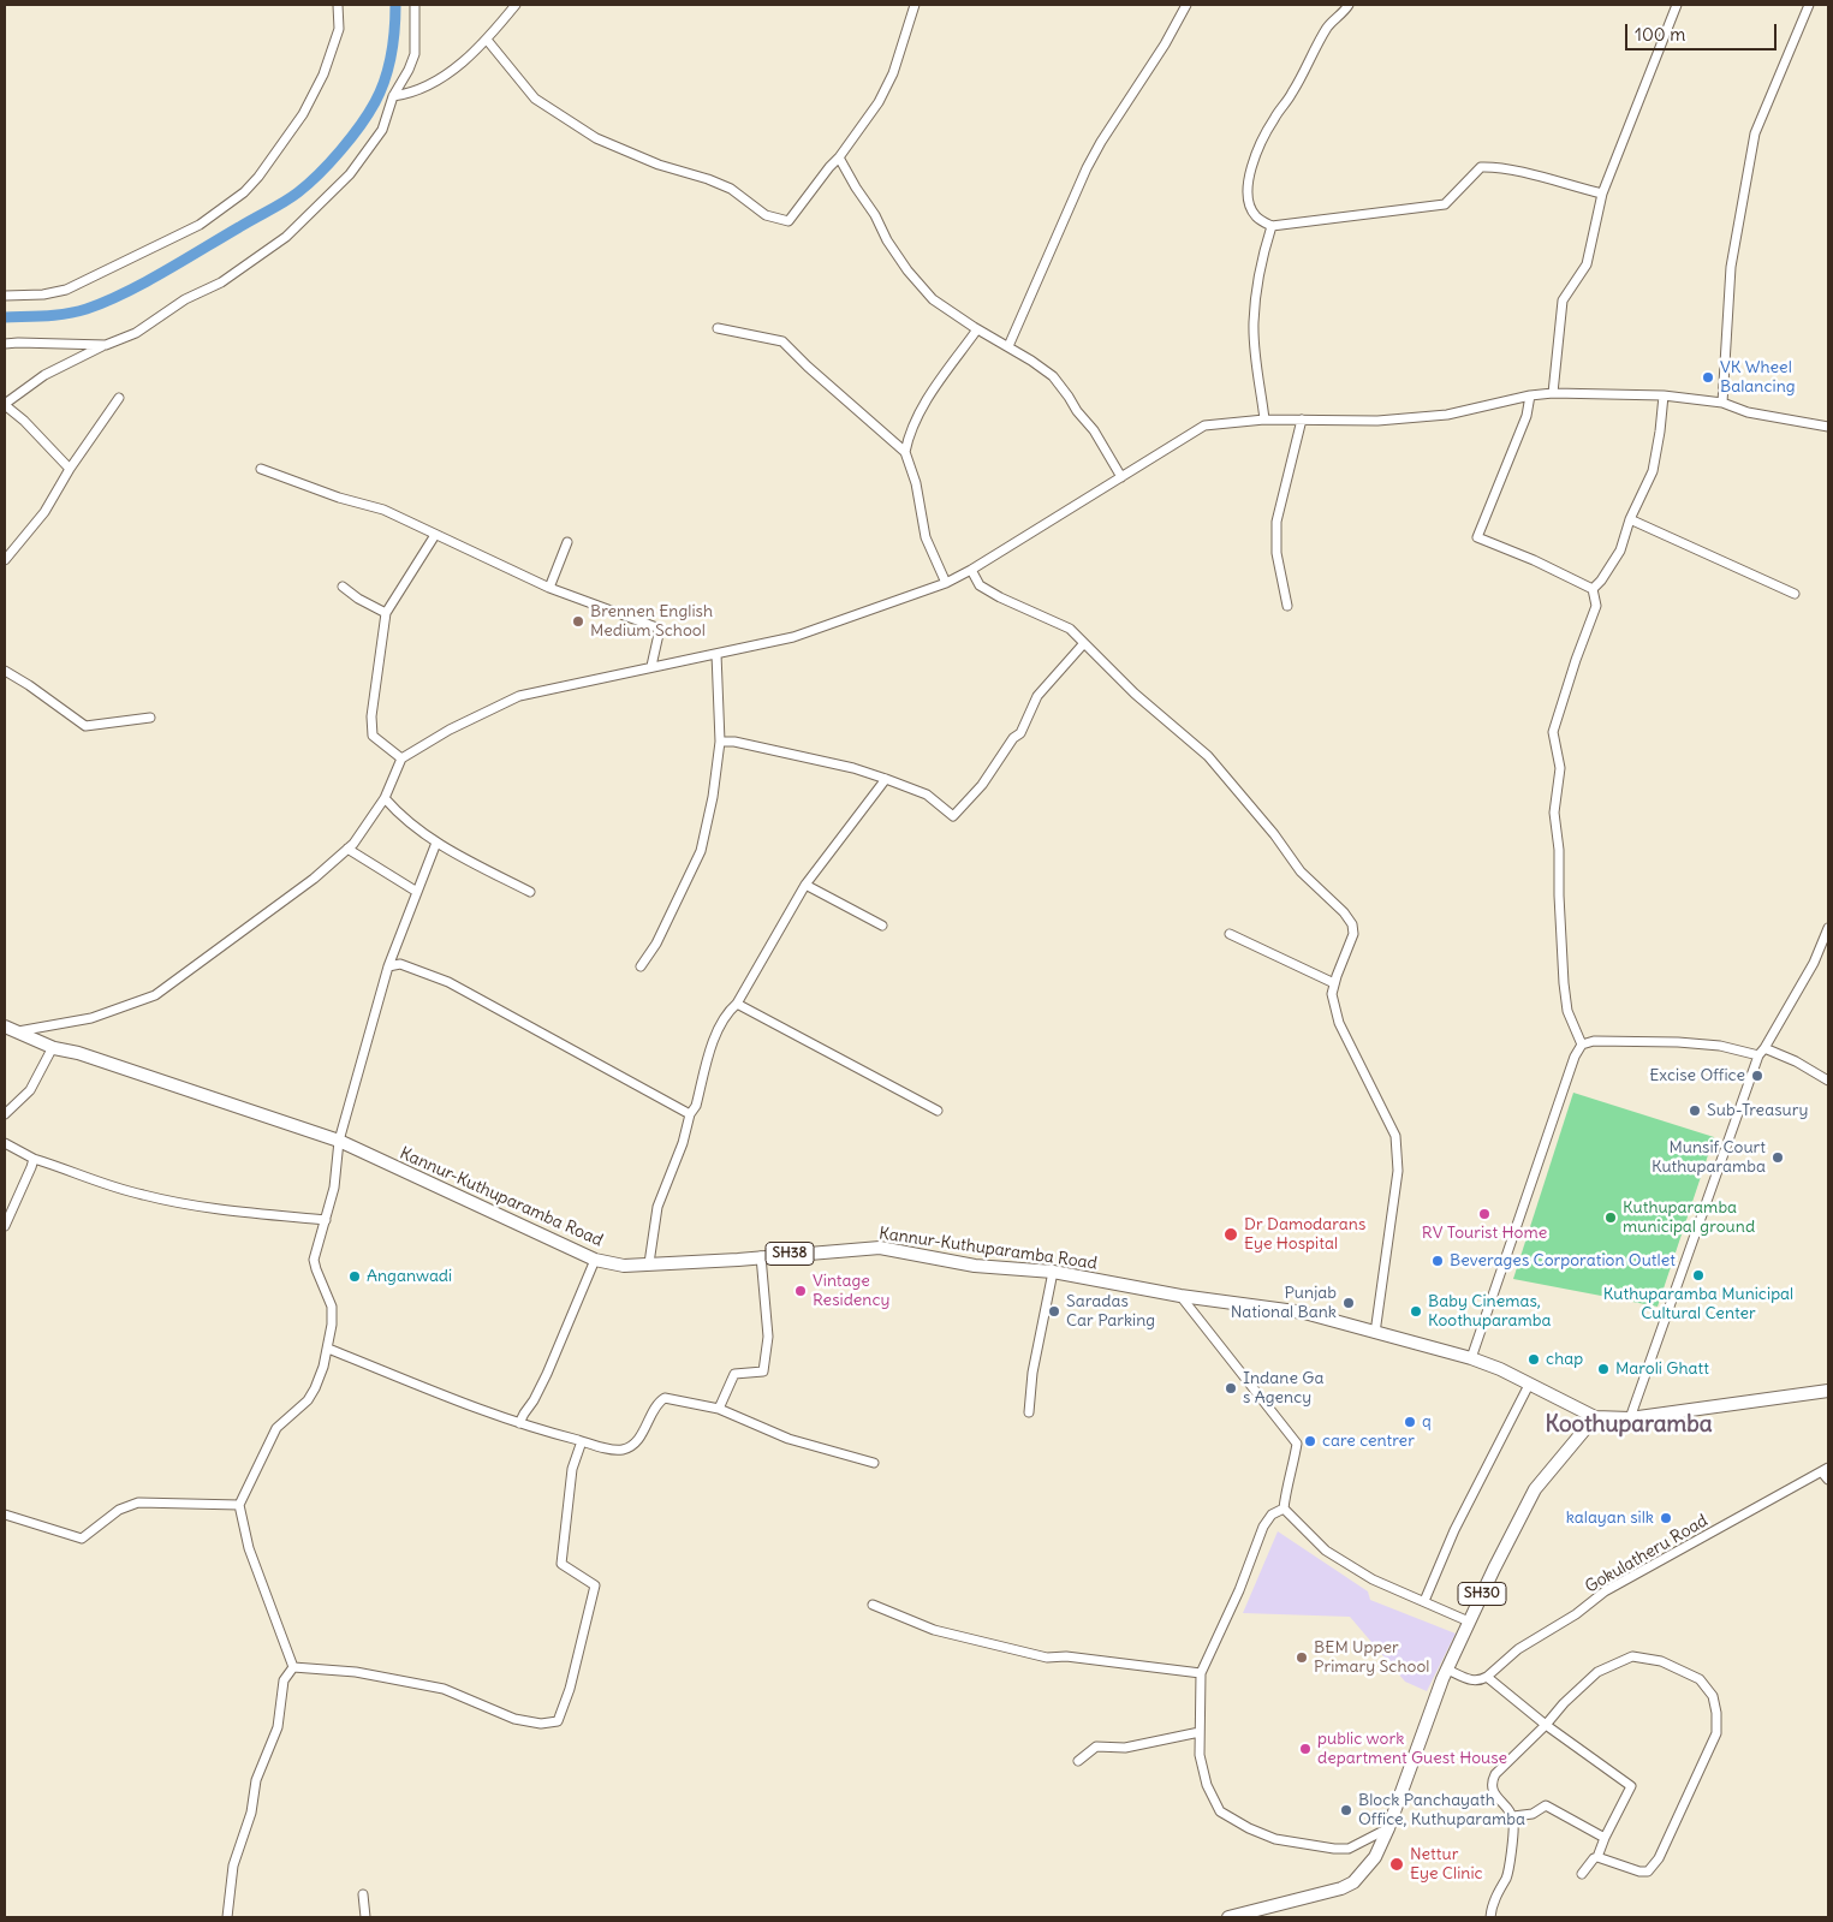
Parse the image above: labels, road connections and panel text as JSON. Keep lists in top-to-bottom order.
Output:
{
  "streets": {
    "main road": ["Kannur-Kuthuparamba Road", "SH38", "SH30"],
    "street": ["Gokulatheru Road"]
  },
  "crossings": [
    ["Kannur-Kuthuparamba Road", "SH30"]
  ],
  "districts": ["Koothuparamba"],
  "places": [
    "VK Wheel Balancing",
    "Brennen English Medium School",
    "Excise Office",
    "Sub-Treasury",
    "Munsif Court Kuthuparamba",
    "RV Tourist Home",
    "Kuthuparamba municipal ground",
    "Dr Damodarans Eye Hospital",
    "Beverages Corporation Outlet",
    "Kuthuparamba Municipal Cultural Center",
    "Anganwadi",
    "Vintage Residency",
    "Punjab National Bank",
    "Saradas Car Parking",
    "Baby Cinemas, Koothuparamba",
    "chap",
    "Maroli Ghatt",
    "Indane Ga s Agency",
    "q",
    "care centrer",
    "kalayan silk",
    "BEM Upper Primary School",
    "public work department Guest House",
    "Block Panchayath Office, Kuthuparamba",
    "Nettur Eye Clinic"
  ],
  "scale_bar": "100 m"
}
